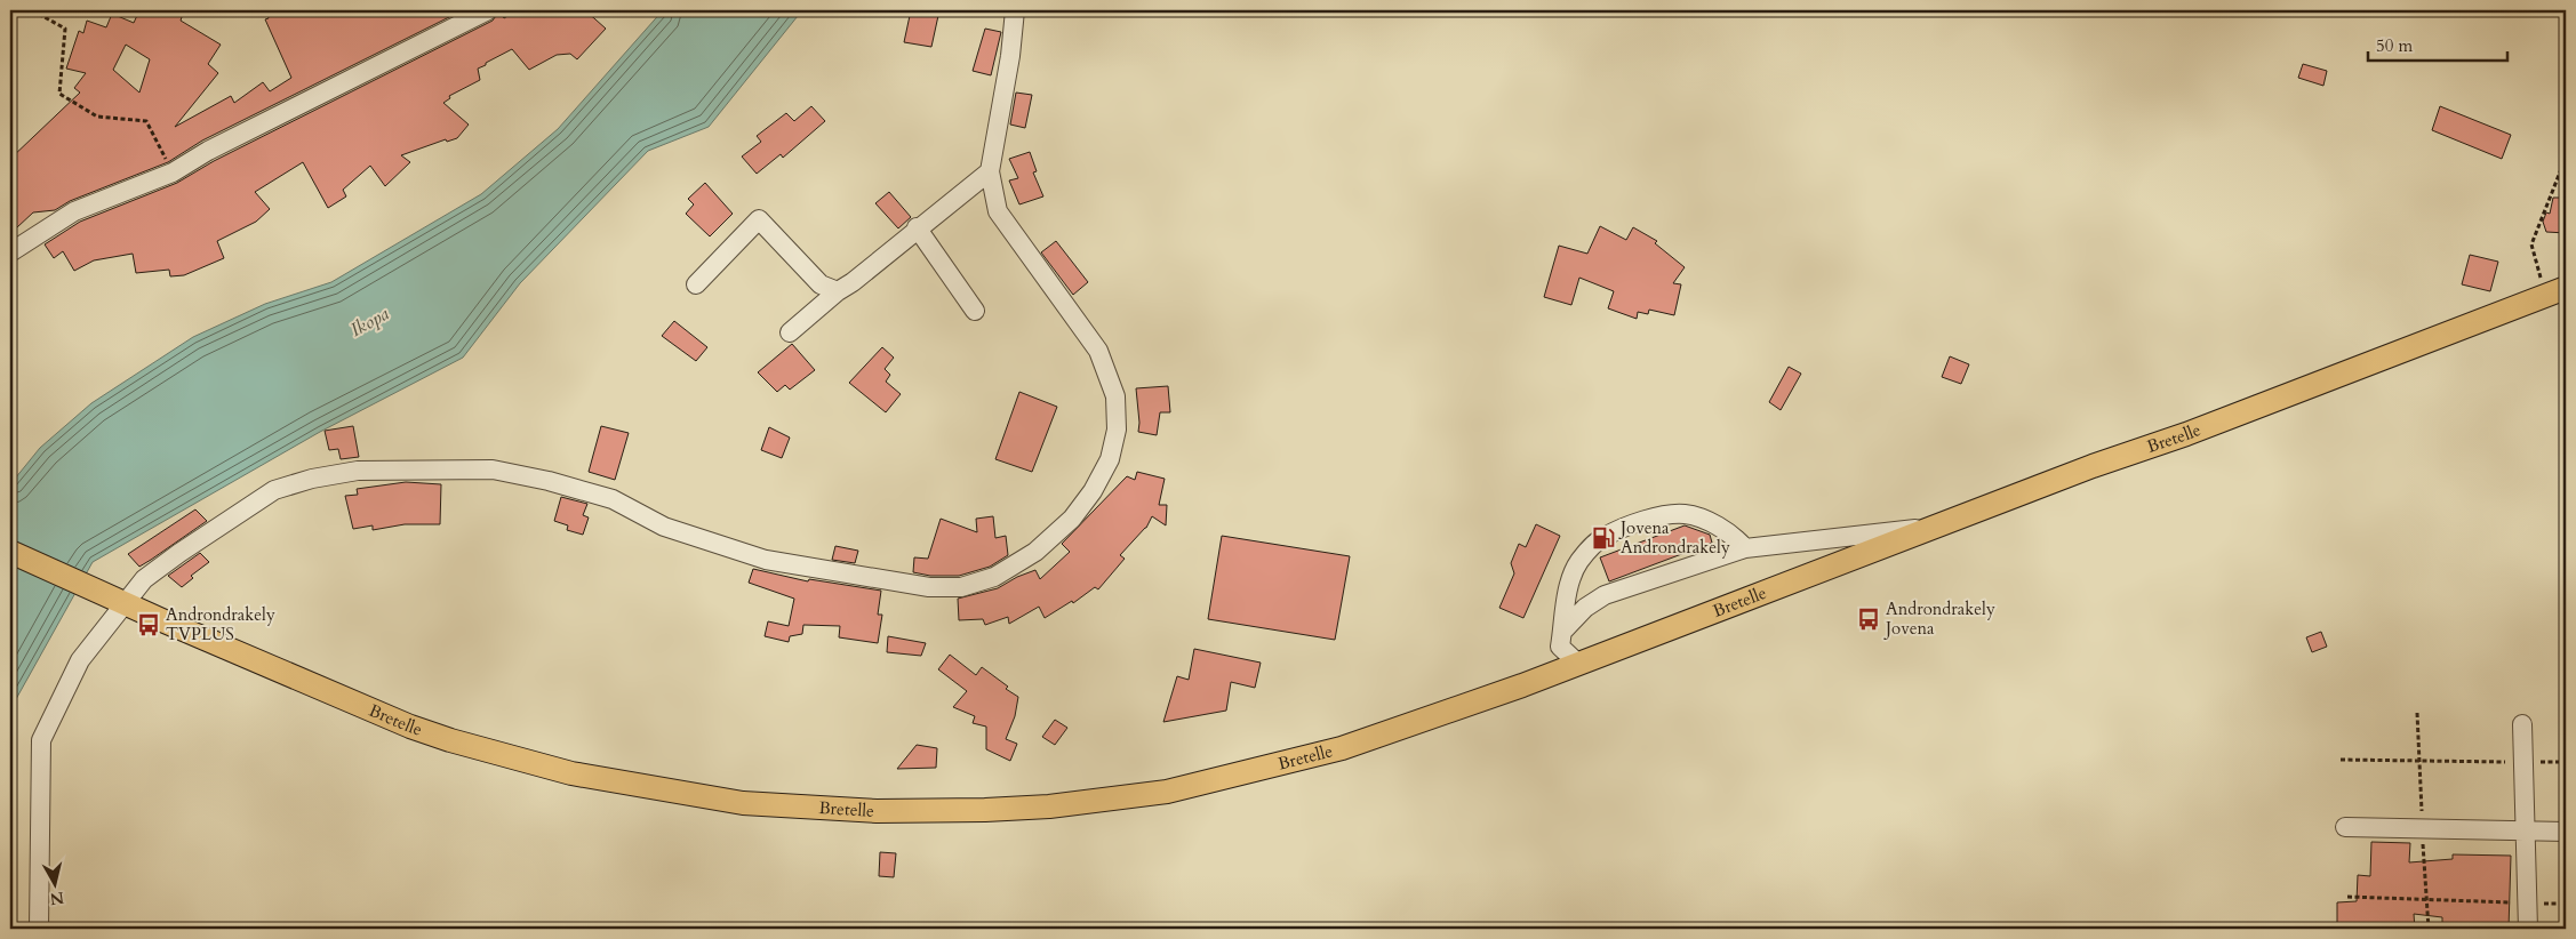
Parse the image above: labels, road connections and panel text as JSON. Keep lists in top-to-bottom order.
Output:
{
  "streets": {
    "main road": ["Bretelle"]
  },
  "water": ["Ikopa"],
  "places": {
    "fuel station": ["Jovena Androndrakely"],
    "bus stop": ["Androndrakely Jovena", "Androndrakely TVPLUS"]
  },
  "scale_bar": "50 m",
  "north": "bottom"
}
